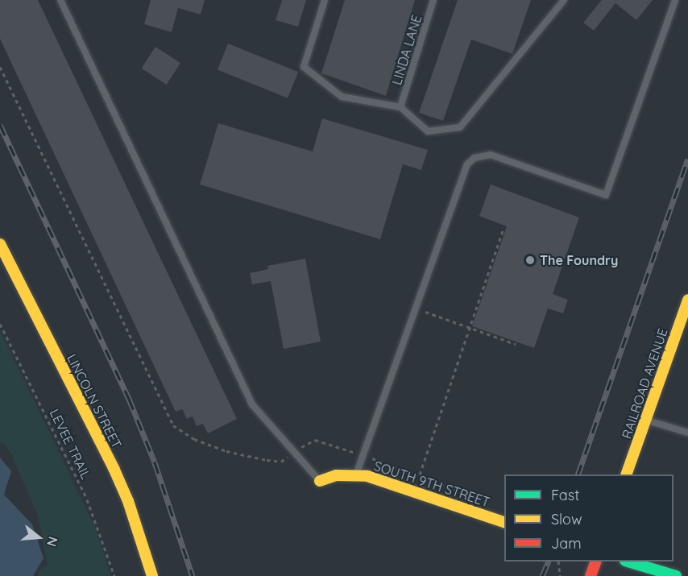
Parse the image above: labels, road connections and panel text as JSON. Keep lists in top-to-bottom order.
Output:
{
  "streets": {
    "street": ["RAILROAD AVENUE", "LINCOLN STREET", "SOUTH 9TH STREET"],
    "lane": ["LINDA LANE"],
    "path": ["LEVEE TRAIL"]
  },
  "places": ["The Foundry"],
  "legend": ["Fast", "Slow", "Jam"],
  "north": "right"
}
